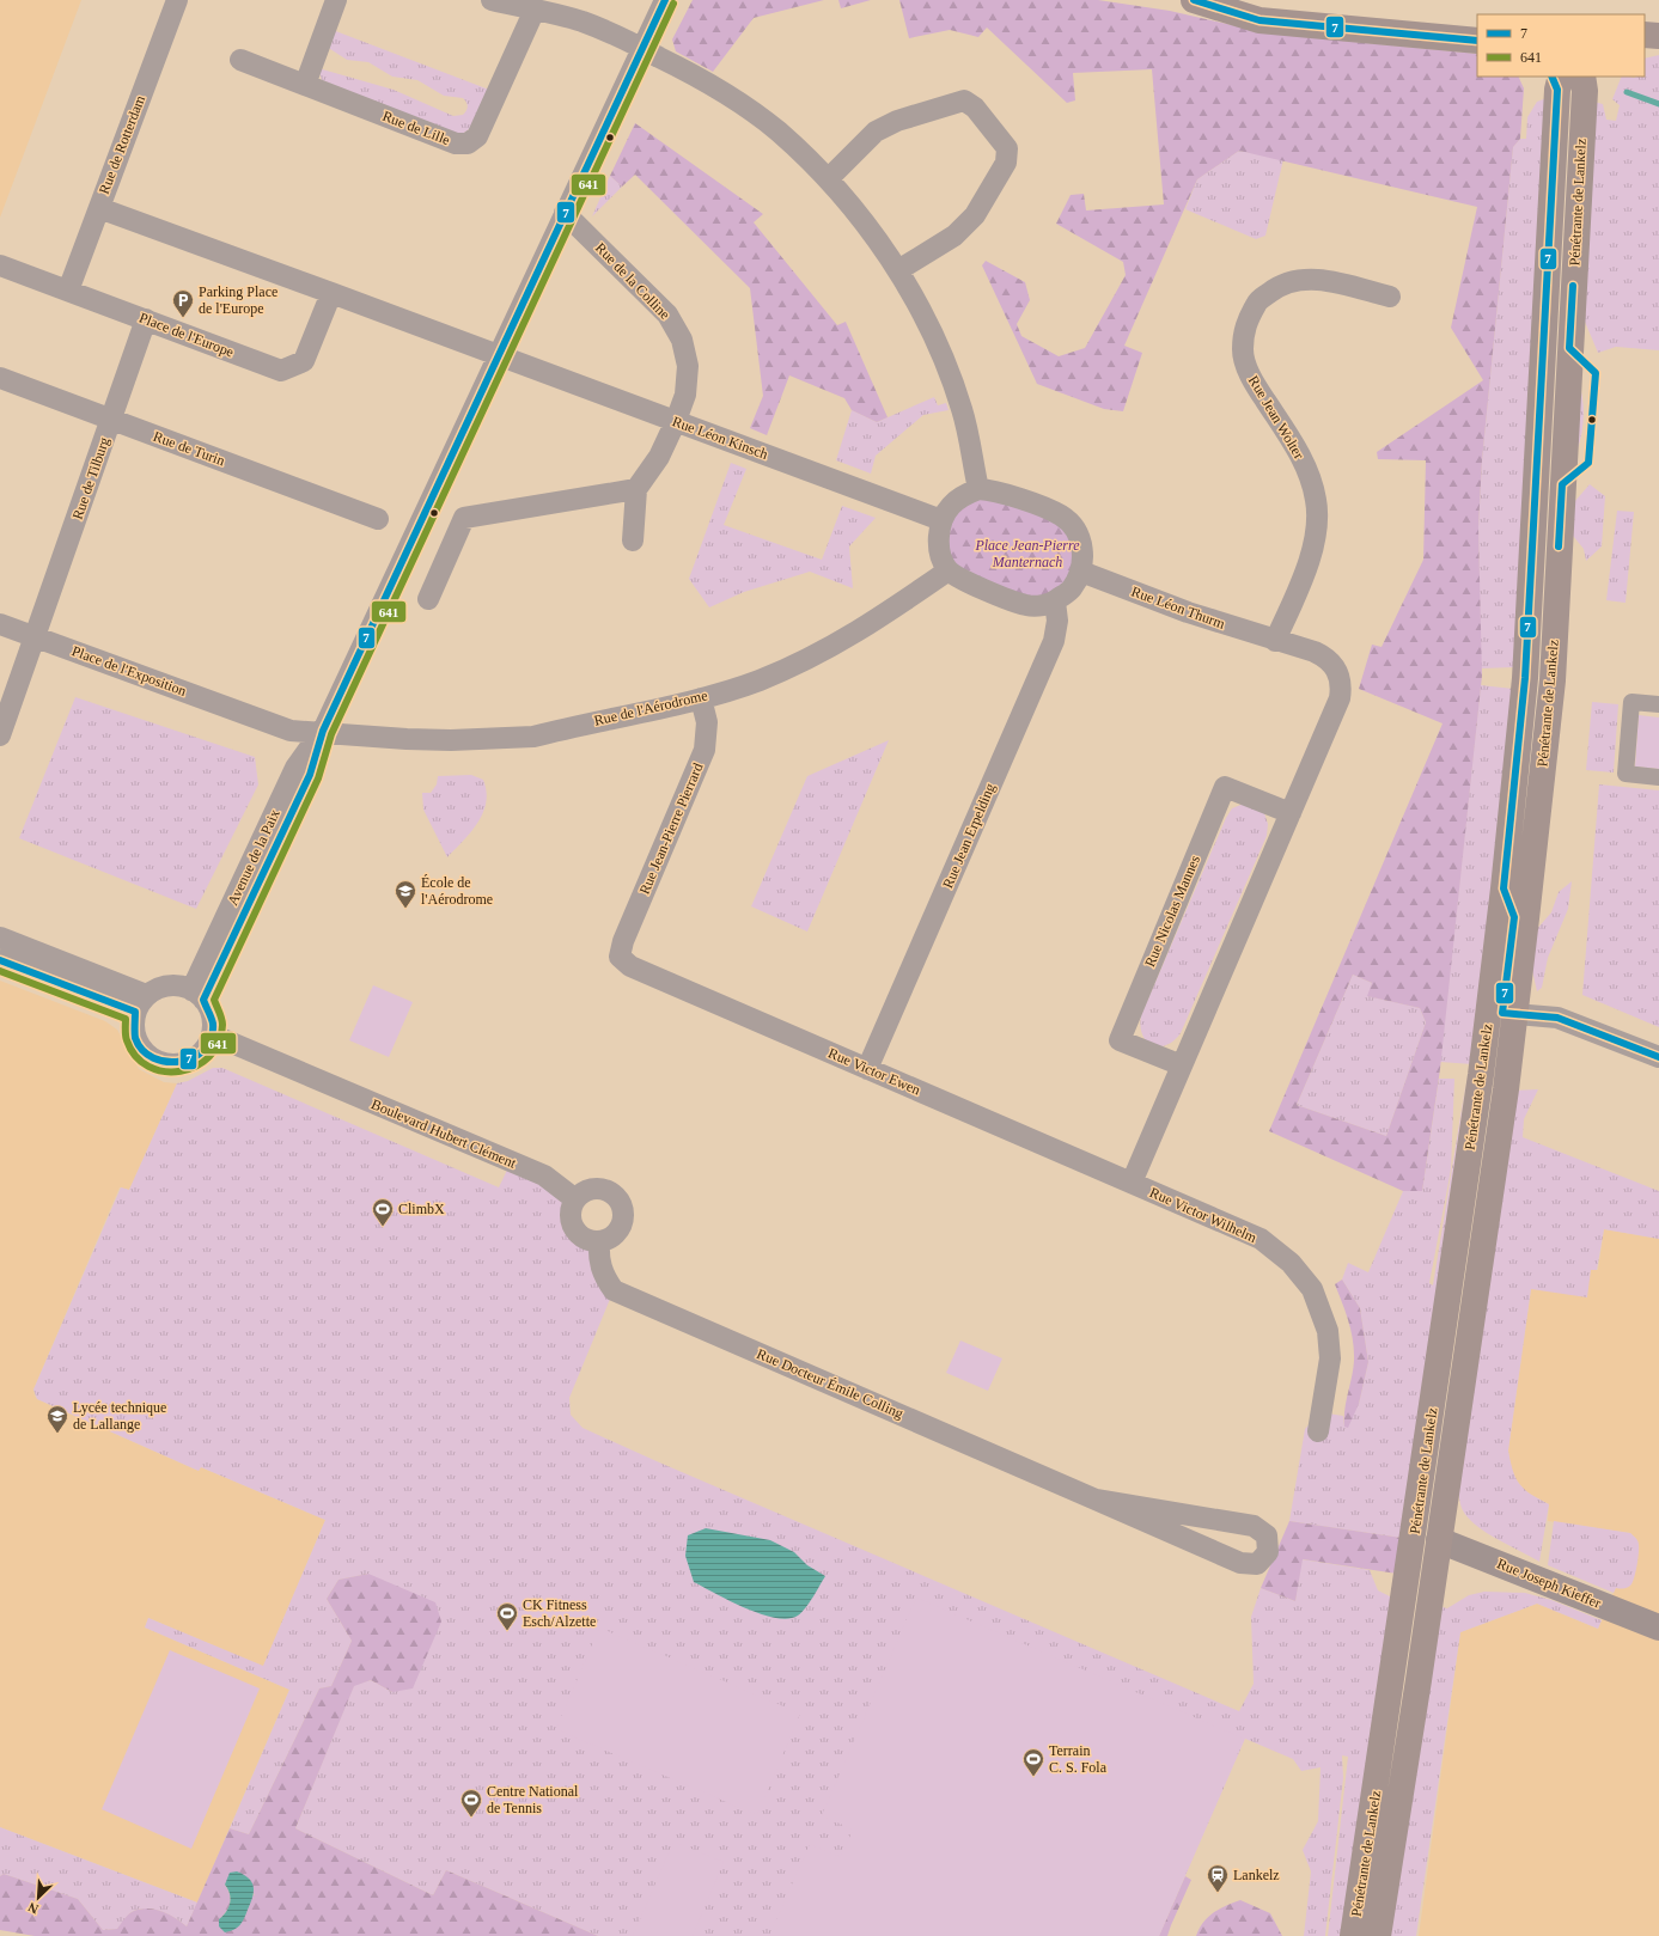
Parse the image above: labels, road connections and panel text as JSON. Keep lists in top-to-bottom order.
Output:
{
  "streets": {
    "main road": ["Pénétrante de Lankelz", "Rue Joseph Kieffer"],
    "street": [
      "Rue de Lille",
      "Rue de Rotterdam",
      "Rue de la Colline",
      "Place de l'Europe",
      "Rue Jean Wolter",
      "Rue Léon Kinsch",
      "Rue de Turin",
      "Rue de Tilburg",
      "Rue Léon Thurm",
      "Place de l'Exposition",
      "Rue de l'Aérodrome",
      "Rue Jean-Pierre Pierrard",
      "Rue Jean Erpelding",
      "Avenue de la Paix",
      "Rue Nicolas Mannes",
      "Rue Victor Ewen",
      "Boulevard Hubert Clément",
      "Rue Victor Wilhelm",
      "Rue Docteur Émile Colling"
    ]
  },
  "crossings": [
    ["Rue de Rotterdam", "Place de l'Europe"],
    ["Pénétrante de Lankelz", "Rue Joseph Kieffer"],
    ["Rue de la Colline", "Rue Léon Kinsch"],
    ["Rue de la Colline", "Avenue de la Paix"],
    ["Place de l'Europe", "Rue de Tilburg"],
    ["Rue Jean Wolter", "Rue Léon Thurm"],
    ["Rue Léon Kinsch", "Rue Léon Thurm"],
    ["Rue Léon Kinsch", "Rue de l'Aérodrome"],
    ["Rue Léon Kinsch", "Rue Jean Erpelding"],
    ["Rue Léon Kinsch", "Avenue de la Paix"],
    ["Rue de Turin", "Rue de Tilburg"],
    ["Rue de Tilburg", "Place de l'Exposition"],
    ["Rue Léon Thurm", "Rue de l'Aérodrome"],
    ["Rue Léon Thurm", "Rue Jean Erpelding"],
    ["Place de l'Exposition", "Rue de l'Aérodrome"],
    ["Place de l'Exposition", "Avenue de la Paix"],
    ["Rue de l'Aérodrome", "Rue Jean-Pierre Pierrard"],
    ["Rue de l'Aérodrome", "Rue Jean Erpelding"],
    ["Rue de l'Aérodrome", "Avenue de la Paix"],
    ["Rue Jean-Pierre Pierrard", "Rue Victor Ewen"],
    ["Rue Jean Erpelding", "Rue Victor Ewen"],
    ["Avenue de la Paix", "Boulevard Hubert Clément"],
    ["Rue Victor Ewen", "Rue Victor Wilhelm"],
    ["Boulevard Hubert Clément", "Rue Docteur Émile Colling"]
  ],
  "parks": ["Place Jean-Pierre Manternach"],
  "places": {
    "parking": ["Parking Place de l'Europe"],
    "school or university": ["École de l'Aérodrome", "Lycée technique de Lallange"],
    "sports": [
      "ClimbX",
      "CK Fitness Esch/Alzette",
      "Terrain C. S. Fola",
      "Centre National de Tennis"
    ],
    "station": ["Lankelz"]
  },
  "lines": ["transit line 7", "transit line 641"],
  "legend": ["7", "641"],
  "north": "bottom left"
}
